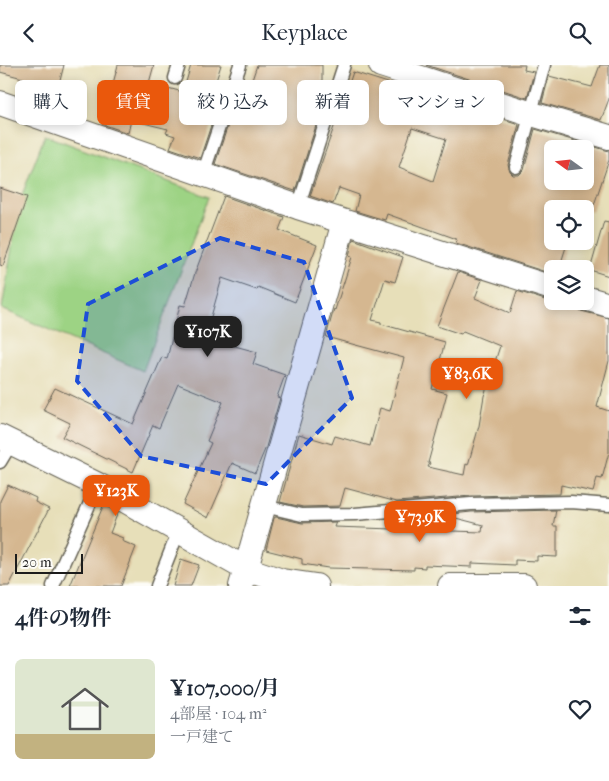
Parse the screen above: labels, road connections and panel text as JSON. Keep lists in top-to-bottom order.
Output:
{
  "scale_bar": "20 m",
  "north": "left",
  "page": {
    "header": "Keyplace",
    "chip": [
      "購入",
      "賃貸",
      "絞り込み",
      "新着",
      "マンション"
    ],
    "price": [
      "¥107K",
      "¥83.6K",
      "¥123K",
      "¥73.9K"
    ],
    "scale": "20 m",
    "heading": "4件の物件",
    "list": [
      {
        "name": "¥107,000/月",
        "note": "4部屋 · 104 m² · 一戸建て"
      }
    ]
  }
}
